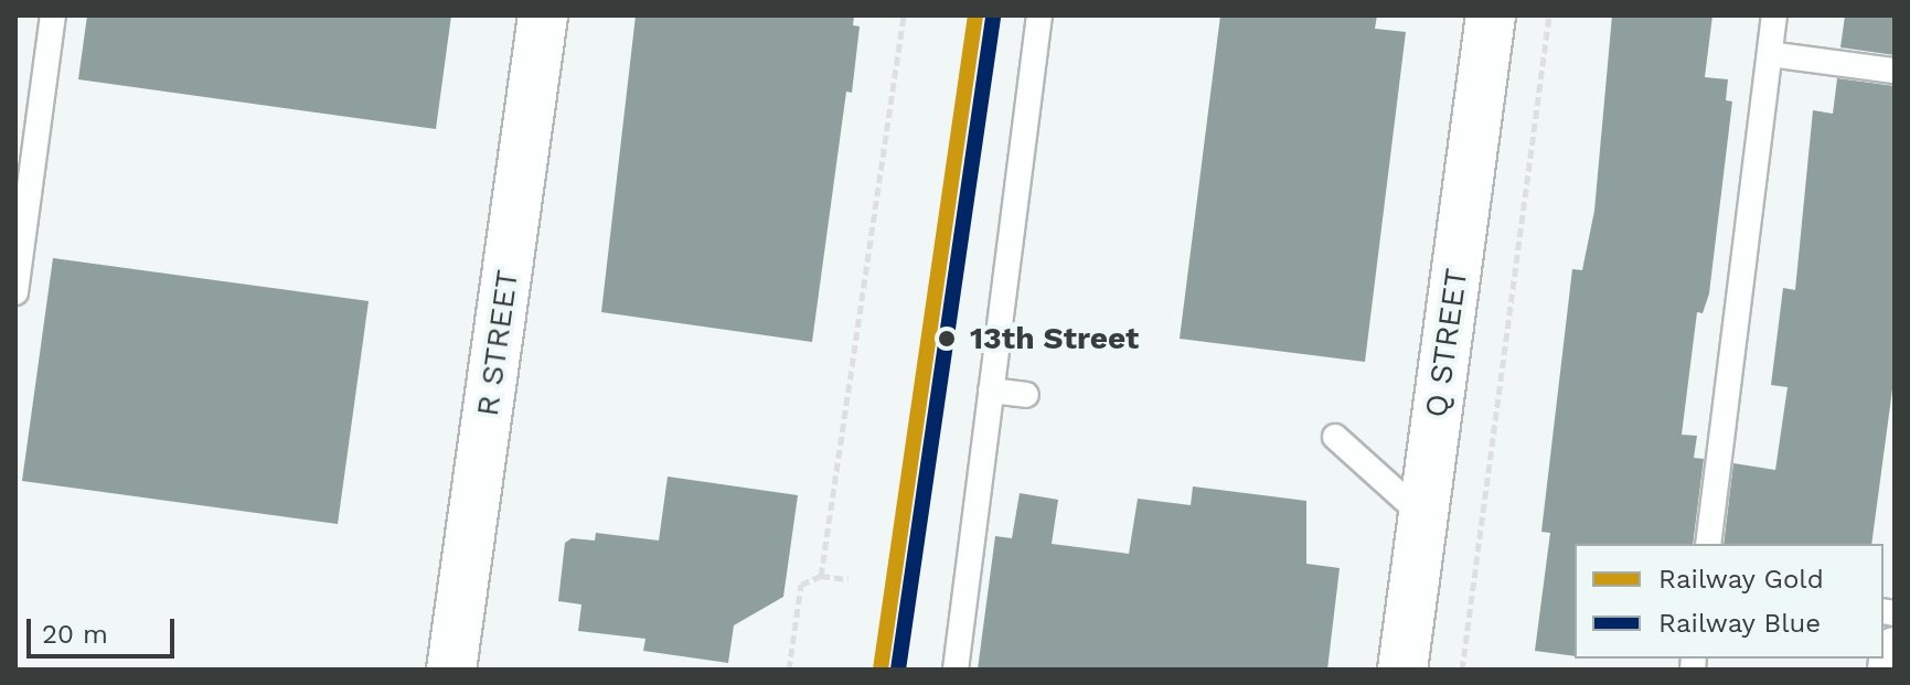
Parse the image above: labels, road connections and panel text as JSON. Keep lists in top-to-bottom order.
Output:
{
  "streets": {
    "street": ["R STREET", "Q STREET"]
  },
  "places": ["13th Street"],
  "lines": ["rail line Gold", "rail line Blue"],
  "legend": ["Railway Gold", "Railway Blue"],
  "scale_bar": "20 m"
}
